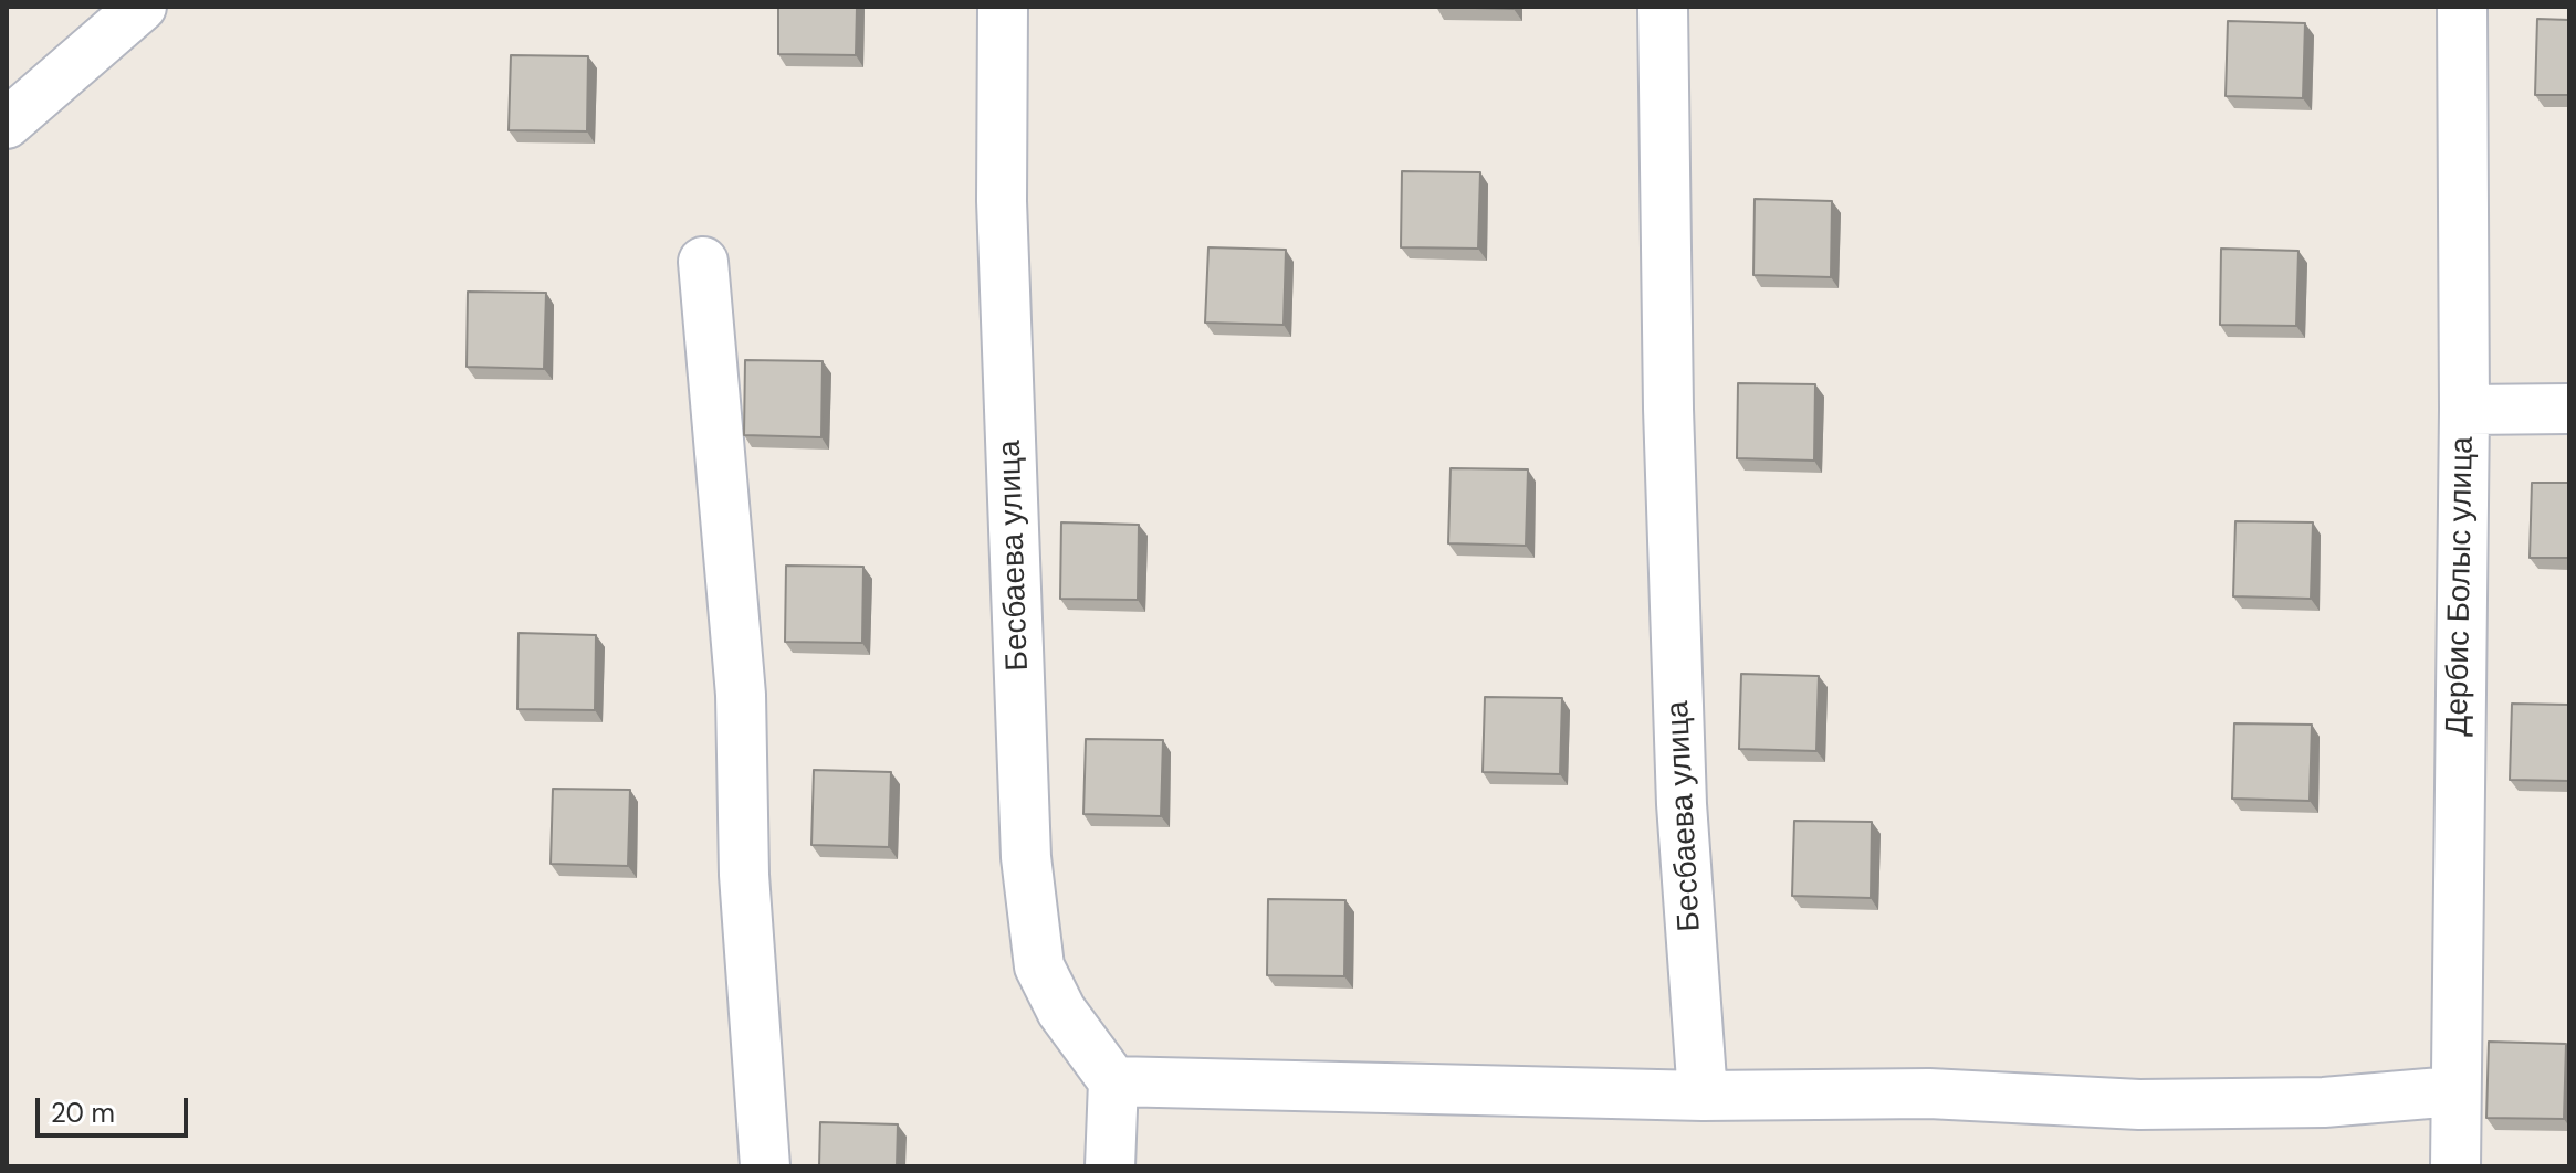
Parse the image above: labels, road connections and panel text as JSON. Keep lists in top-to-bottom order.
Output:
{
  "streets": {
    "street": ["Бесбаева улица", "Дербис Болыс улица"]
  },
  "scale_bar": "20 m"
}
